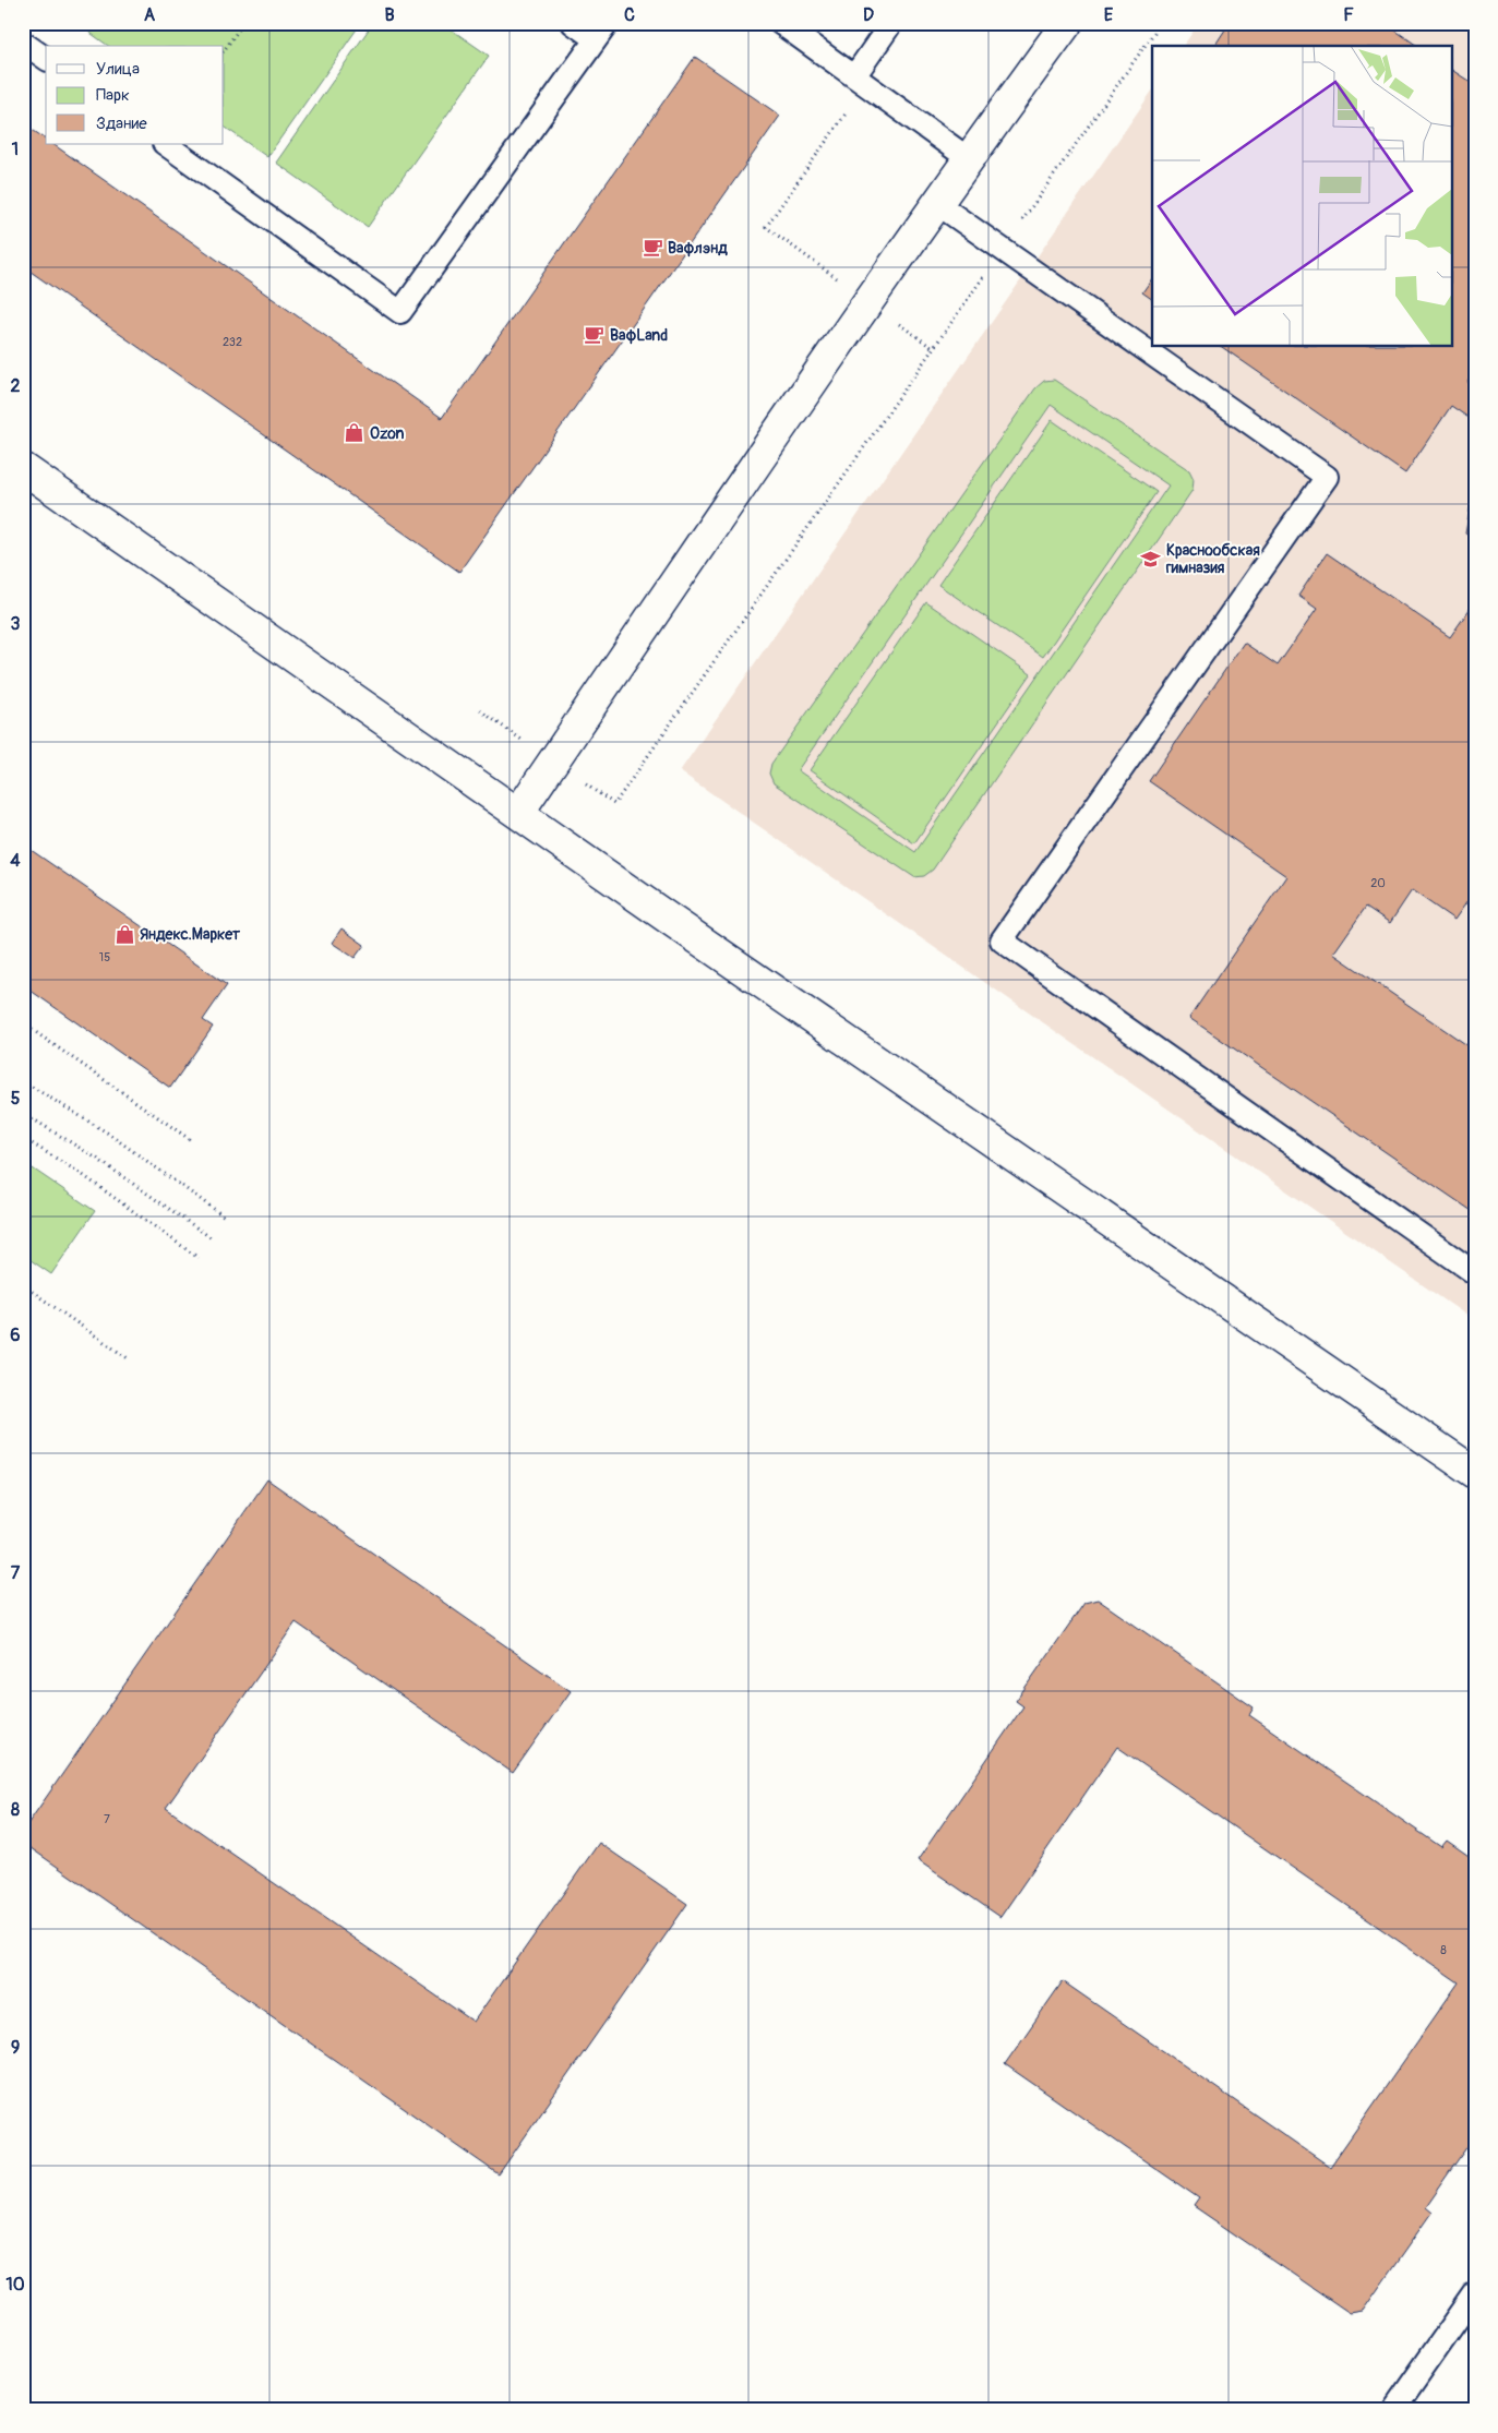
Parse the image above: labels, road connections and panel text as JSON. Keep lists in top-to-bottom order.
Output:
{
  "places": {
    "cafe": ["Вафлэнд", "ВафLand"],
    "shop": ["Ozon", "Яндекс.Маркет"],
    "school or university": ["Краснообская гимназия"]
  },
  "house_numbers": [
    "232",
    "20",
    "15",
    "7",
    "8"
  ],
  "legend": ["Улица", "Парк", "Здание"],
  "grid": {
    "columns": [
      "A",
      "B",
      "C",
      "D",
      "E",
      "F"
    ],
    "rows": [
      "1",
      "2",
      "3",
      "4",
      "5",
      "6",
      "7",
      "8",
      "9",
      "10"
    ]
  }
}
